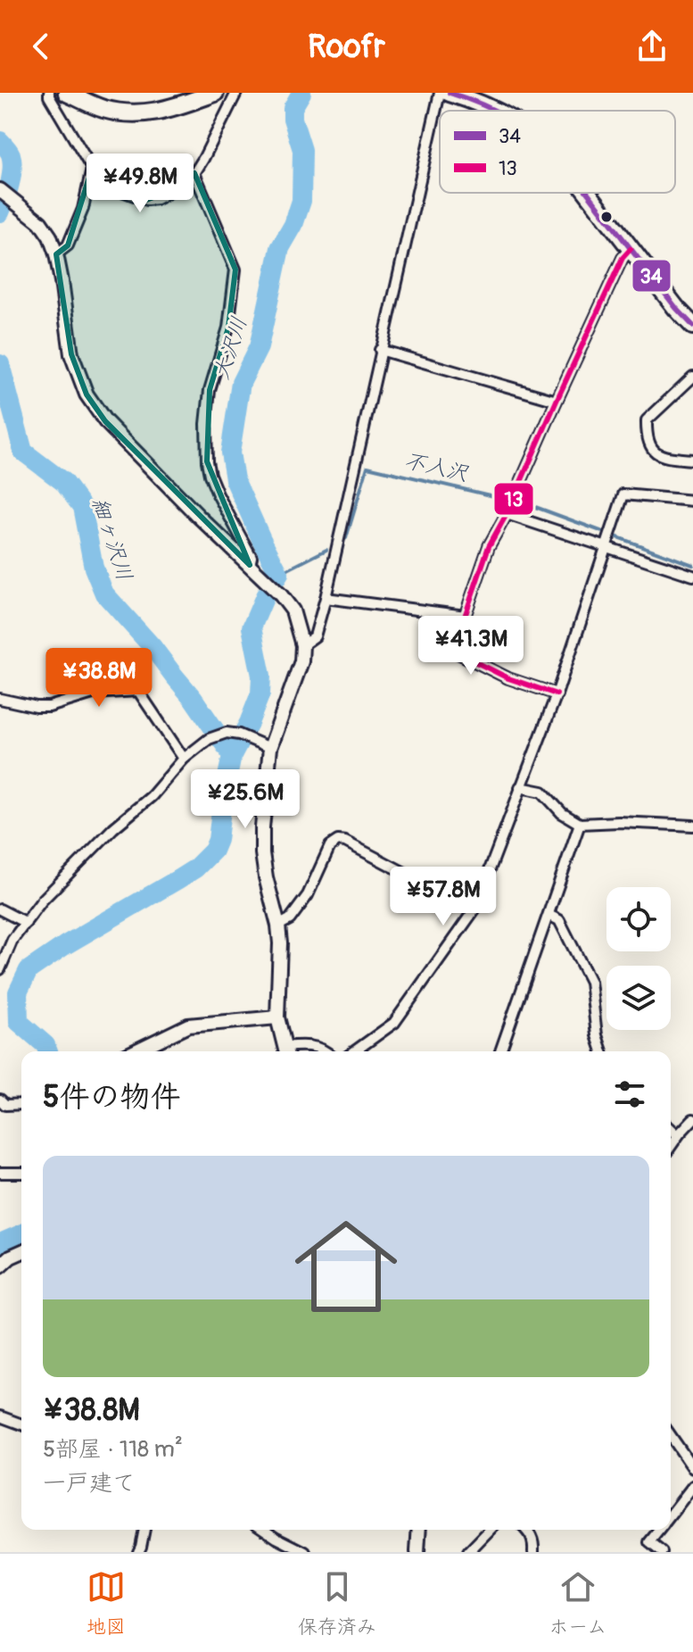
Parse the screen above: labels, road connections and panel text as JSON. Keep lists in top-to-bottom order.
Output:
{
  "water": ["大沢川", "不入沢", "細ヶ沢川"],
  "lines": ["transit line 34", "transit line 13"],
  "legend": ["34", "13"],
  "page": {
    "header": "Roofr",
    "price": [
      "¥49.8M",
      "¥41.3M",
      "¥38.8M",
      "¥25.6M",
      "¥57.8M"
    ],
    "heading": "5件の物件",
    "list": [
      {
        "name": "¥38.8M",
        "note": "5部屋 · 118 m² · 一戸建て"
      }
    ],
    "tabs": ["地図", "保存済み", "ホーム"]
  }
}
